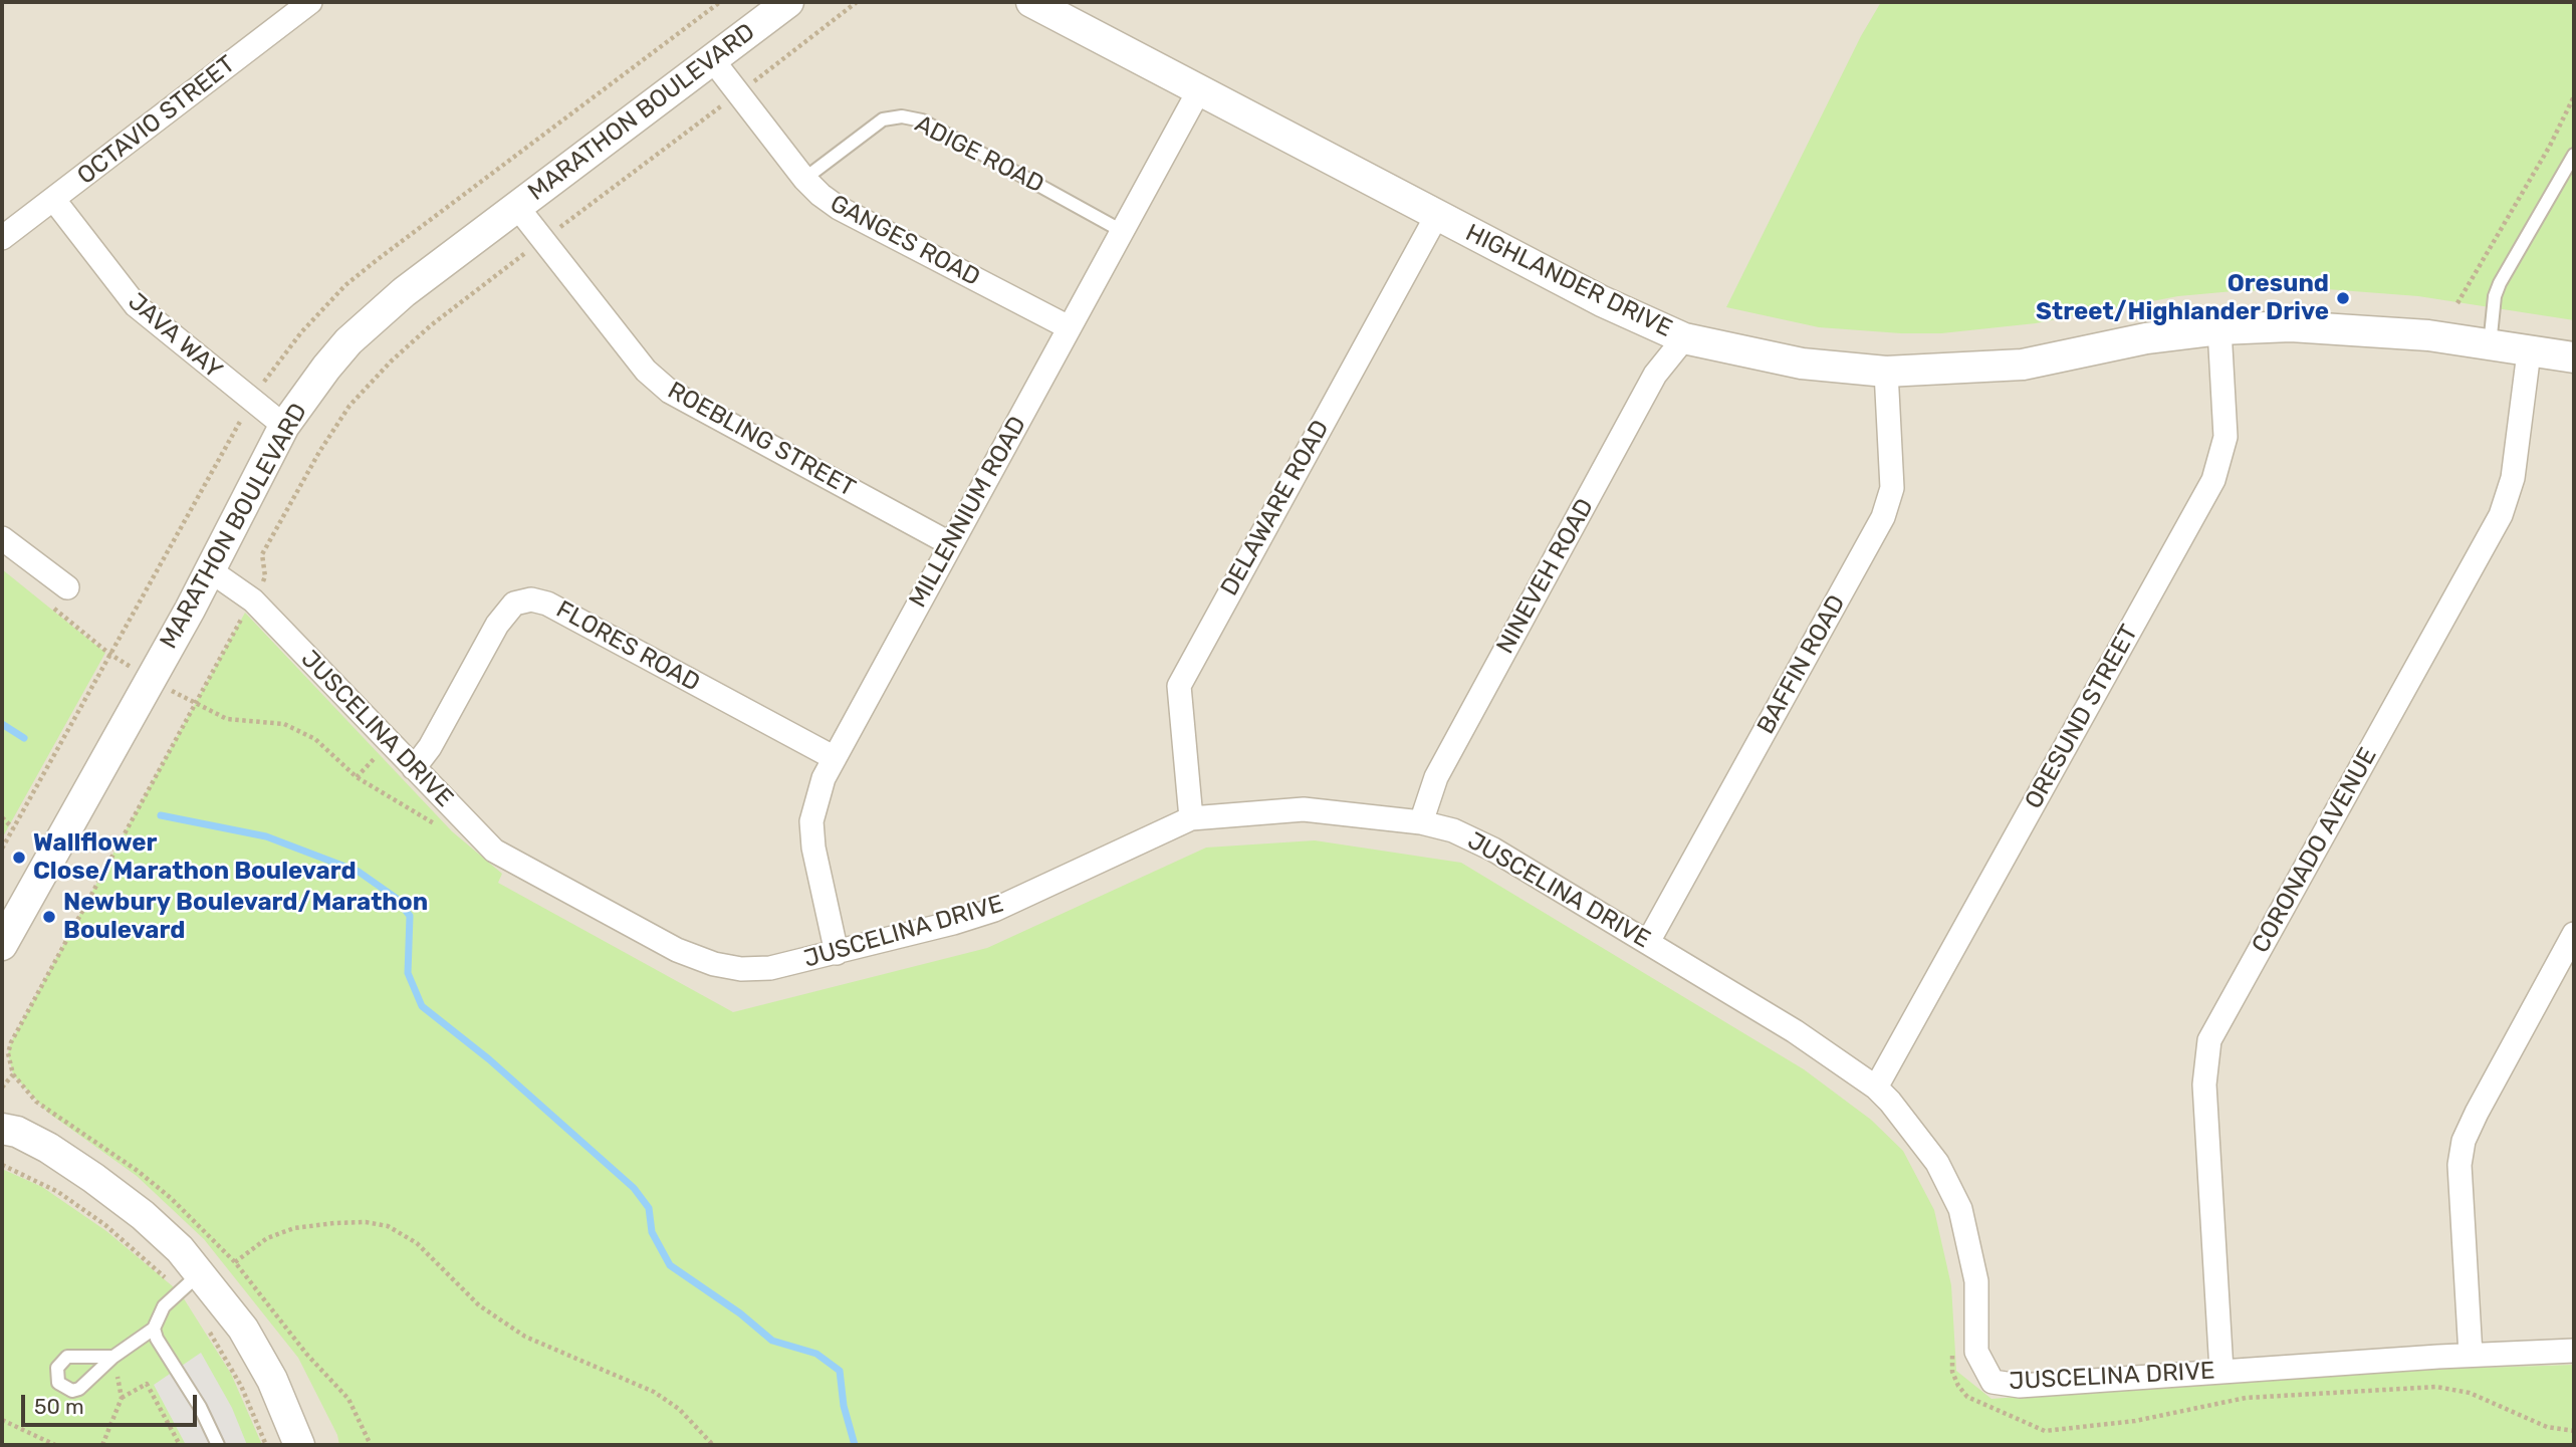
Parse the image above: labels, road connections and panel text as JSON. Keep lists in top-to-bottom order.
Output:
{
  "streets": {
    "street": [
      "MARATHON BOULEVARD",
      "OCTAVIO STREET",
      "GANGES ROAD",
      "HIGHLANDER DRIVE",
      "JAVA WAY",
      "ROEBLING STREET",
      "DELAWARE ROAD",
      "MILLENNIUM ROAD",
      "NINEVEH ROAD",
      "FLORES ROAD",
      "BAFFIN ROAD",
      "ORESUND STREET",
      "JUSCELINA DRIVE",
      "CORONADO AVENUE"
    ],
    "lane": ["ADIGE ROAD"]
  },
  "crossings": [
    ["MARATHON BOULEVARD", "GANGES ROAD"],
    ["MARATHON BOULEVARD", "JAVA WAY"],
    ["MARATHON BOULEVARD", "ROEBLING STREET"],
    ["MARATHON BOULEVARD", "JUSCELINA DRIVE"],
    ["OCTAVIO STREET", "JAVA WAY"],
    ["ADIGE ROAD", "GANGES ROAD"],
    ["ADIGE ROAD", "MILLENNIUM ROAD"],
    ["GANGES ROAD", "MILLENNIUM ROAD"],
    ["HIGHLANDER DRIVE", "DELAWARE ROAD"],
    ["HIGHLANDER DRIVE", "MILLENNIUM ROAD"],
    ["HIGHLANDER DRIVE", "NINEVEH ROAD"],
    ["HIGHLANDER DRIVE", "BAFFIN ROAD"],
    ["HIGHLANDER DRIVE", "ORESUND STREET"],
    ["HIGHLANDER DRIVE", "CORONADO AVENUE"],
    ["ROEBLING STREET", "MILLENNIUM ROAD"],
    ["DELAWARE ROAD", "JUSCELINA DRIVE"],
    ["MILLENNIUM ROAD", "FLORES ROAD"],
    ["MILLENNIUM ROAD", "JUSCELINA DRIVE"],
    ["NINEVEH ROAD", "JUSCELINA DRIVE"],
    ["FLORES ROAD", "JUSCELINA DRIVE"],
    ["BAFFIN ROAD", "JUSCELINA DRIVE"],
    ["ORESUND STREET", "JUSCELINA DRIVE"],
    ["JUSCELINA DRIVE", "CORONADO AVENUE"]
  ],
  "places": ["Oresund Street/Highlander Drive", "Wallflower Close/Marathon Boulevard", "Newbury Boulevard/Marathon Boulevard"],
  "scale_bar": "50 m"
}
